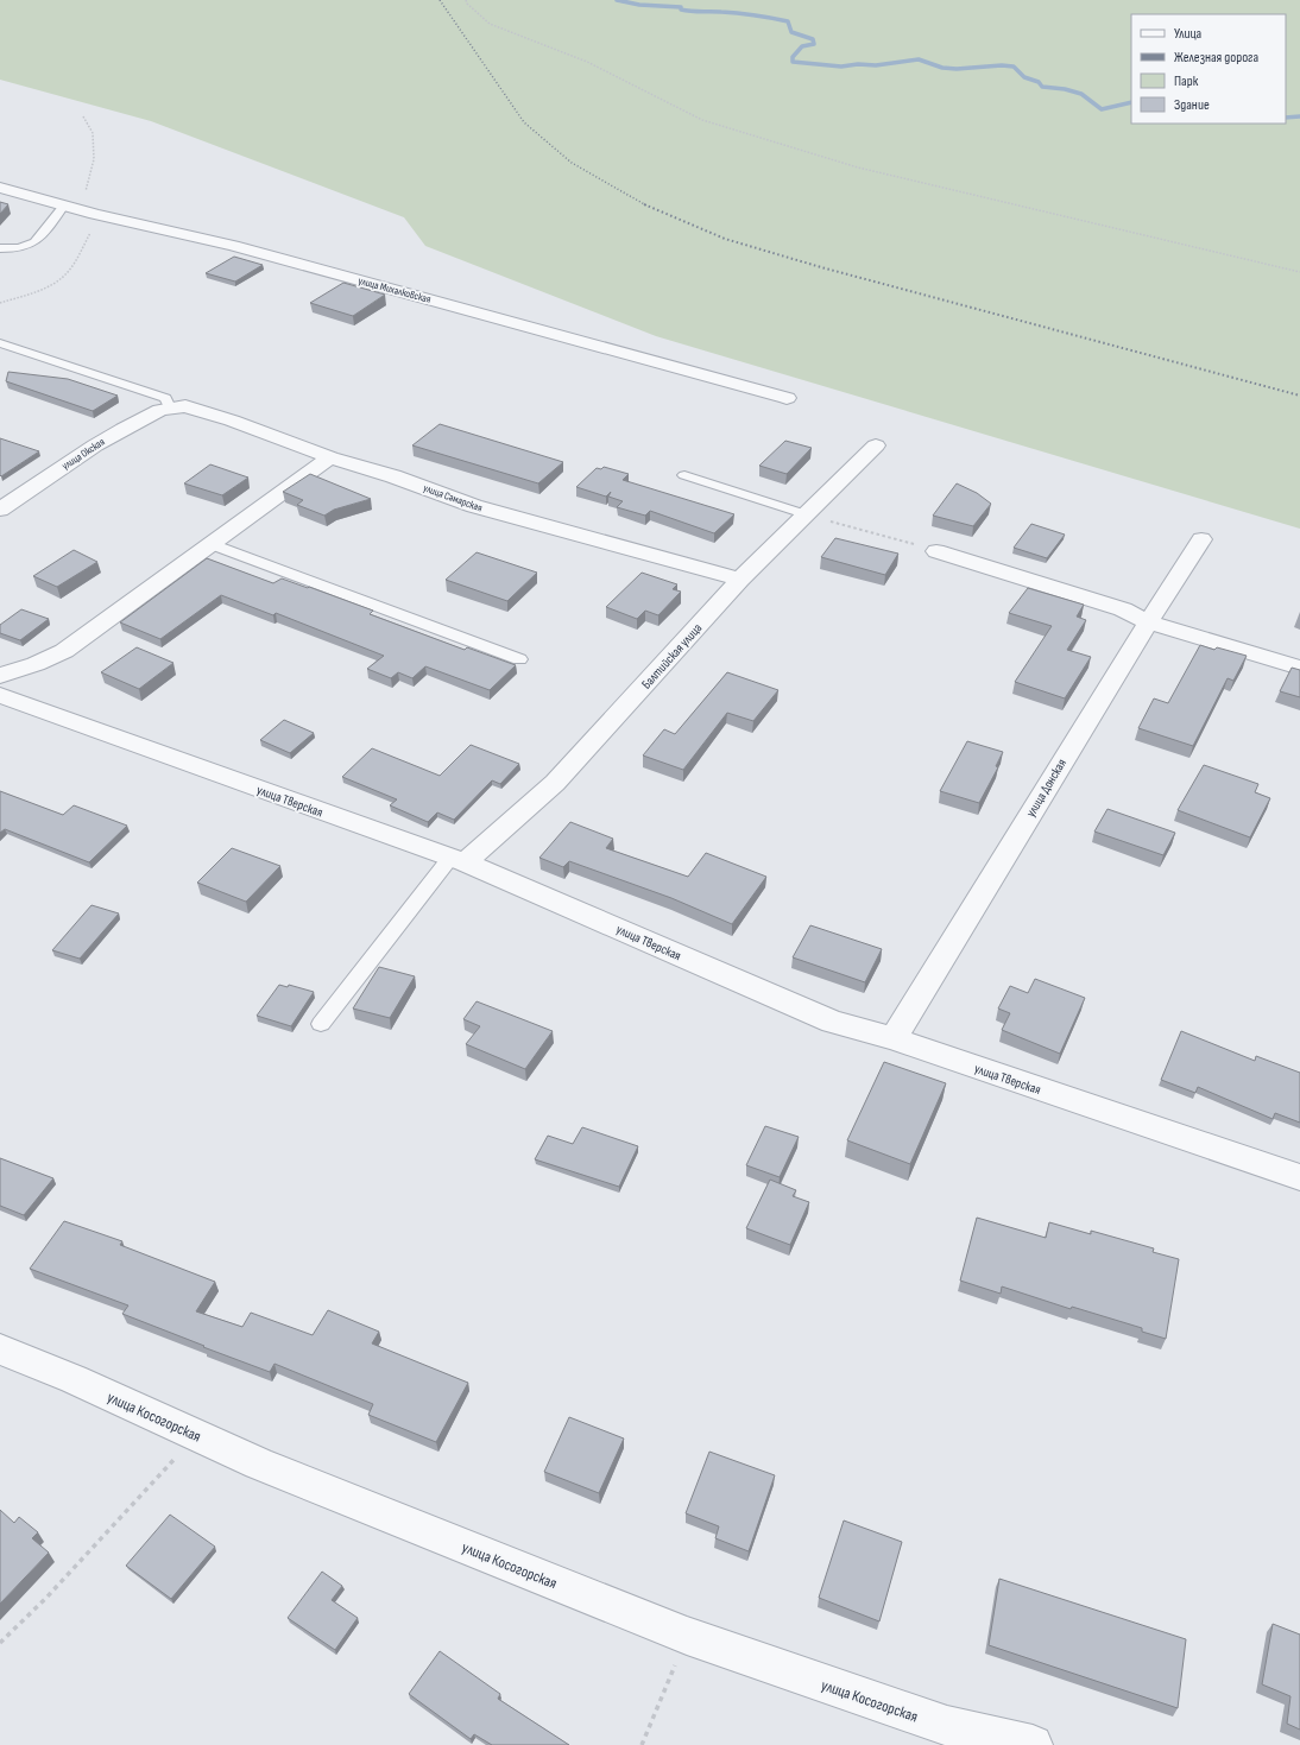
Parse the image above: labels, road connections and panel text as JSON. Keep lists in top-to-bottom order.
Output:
{
  "streets": {
    "street": [
      "улица Михалковская",
      "улица Окская",
      "улица Самарская",
      "Балтийская улица",
      "улица Донская",
      "улица Тверская",
      "улица Косогорская"
    ]
  },
  "crossings": [
    ["улица Окская", "улица Самарская"],
    ["улица Самарская", "Балтийская улица"],
    ["Балтийская улица", "улица Тверская"],
    ["улица Донская", "улица Тверская"]
  ],
  "legend": [
    "Улица",
    "Железная дорога",
    "Парк",
    "Здание"
  ]
}
